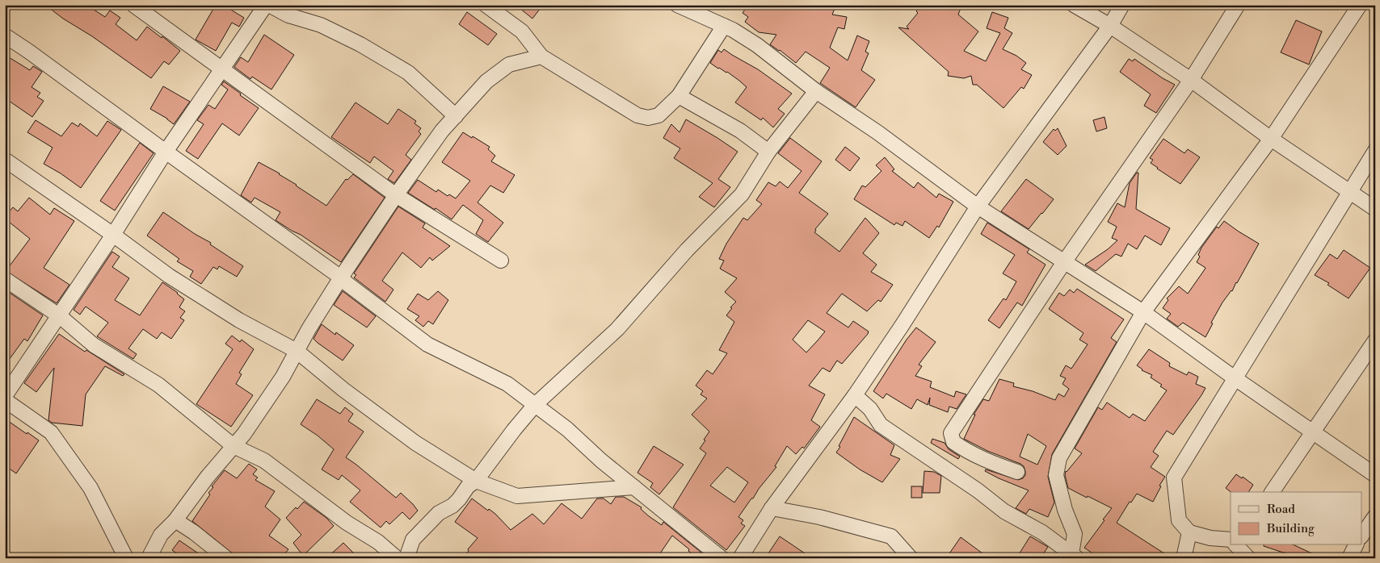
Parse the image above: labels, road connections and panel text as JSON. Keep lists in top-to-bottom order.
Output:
{
  "legend": ["Road", "Building"]
}
